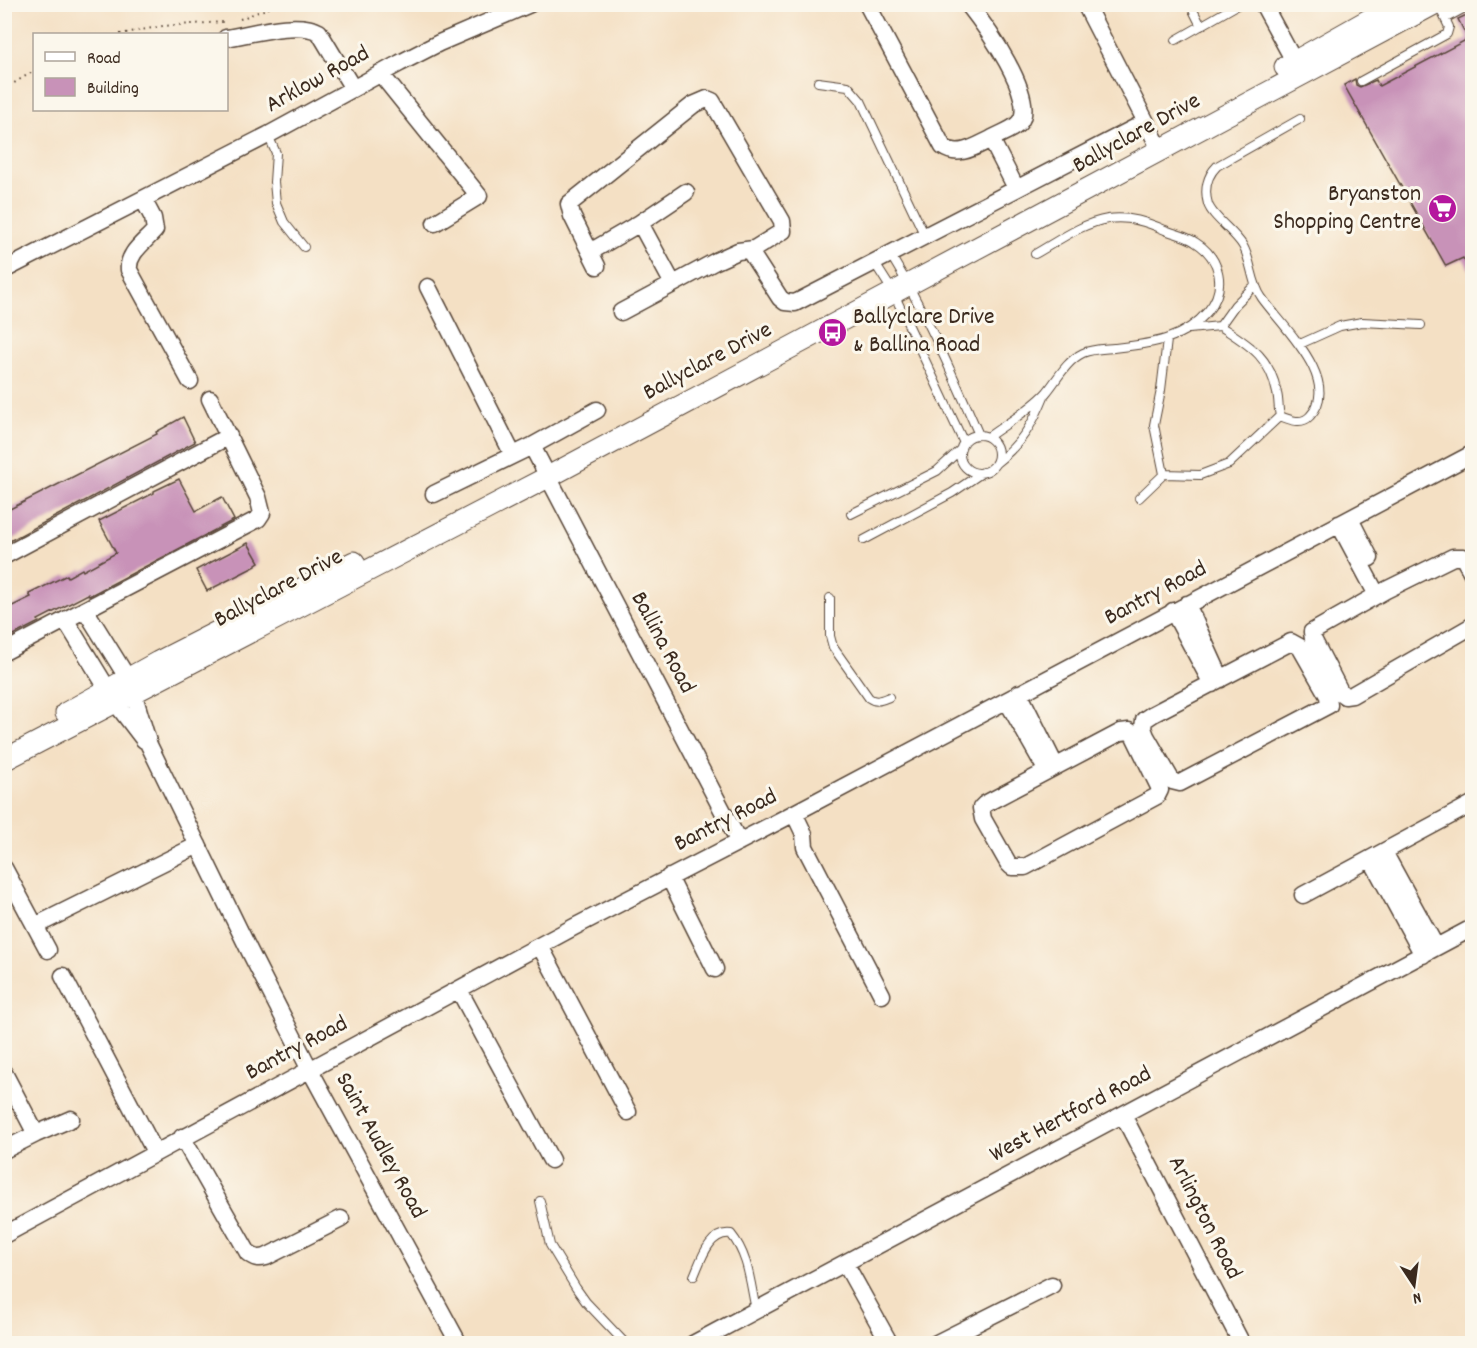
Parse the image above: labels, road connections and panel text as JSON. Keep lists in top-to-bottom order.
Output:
{
  "streets": {
    "street": [
      "Arklow Road",
      "Ballyclare Drive",
      "Bantry Road",
      "Ballina Road",
      "West Hertford Road",
      "Saint Audley Road",
      "Arlington Road"
    ]
  },
  "crossings": [
    ["Ballyclare Drive", "Ballina Road"],
    ["Ballyclare Drive", "Saint Audley Road"],
    ["Bantry Road", "Ballina Road"],
    ["Bantry Road", "Saint Audley Road"],
    ["West Hertford Road", "Arlington Road"]
  ],
  "places": {
    "supermarket": ["Bryanston Shopping Centre"],
    "bus stop": ["Ballyclare Drive & Ballina Road"]
  },
  "legend": ["Road", "Building"],
  "north": "bottom"
}
